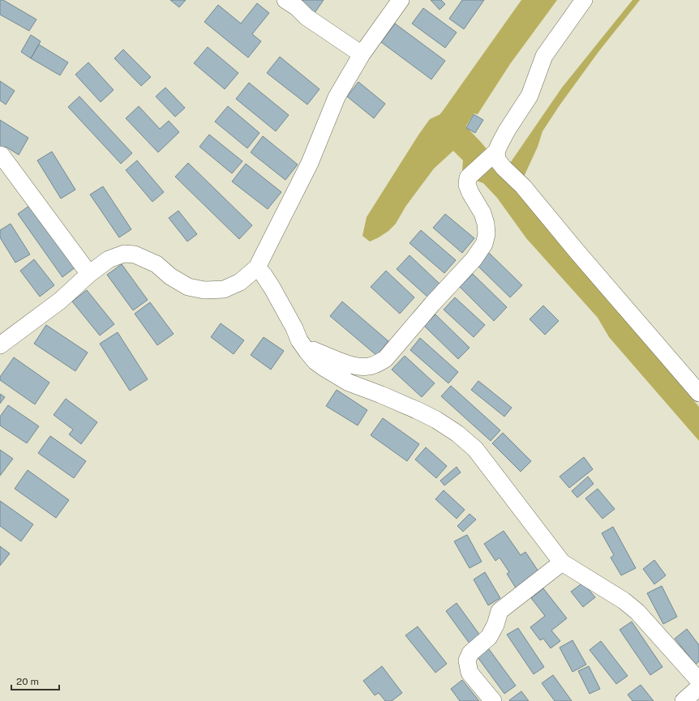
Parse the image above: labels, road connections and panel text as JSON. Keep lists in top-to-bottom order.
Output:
{
  "scale_bar": "20 m"
}
